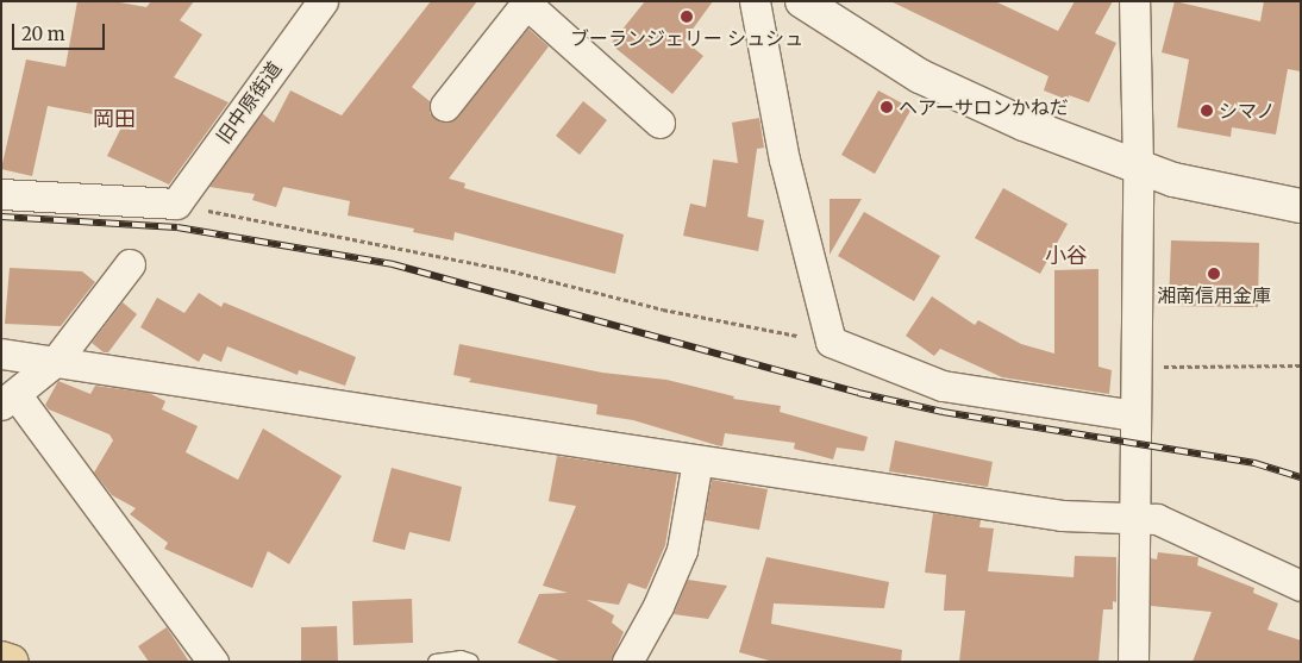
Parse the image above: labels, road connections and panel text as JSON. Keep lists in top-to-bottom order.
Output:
{
  "streets": {
    "street": ["旧中原街道"]
  },
  "districts": ["岡田", "小谷"],
  "places": [
    "ブーランジェリー シュシュ",
    "ヘアーサロンかねだ",
    "シマノ",
    "湘南信用金庫"
  ],
  "scale_bar": "20 m"
}
